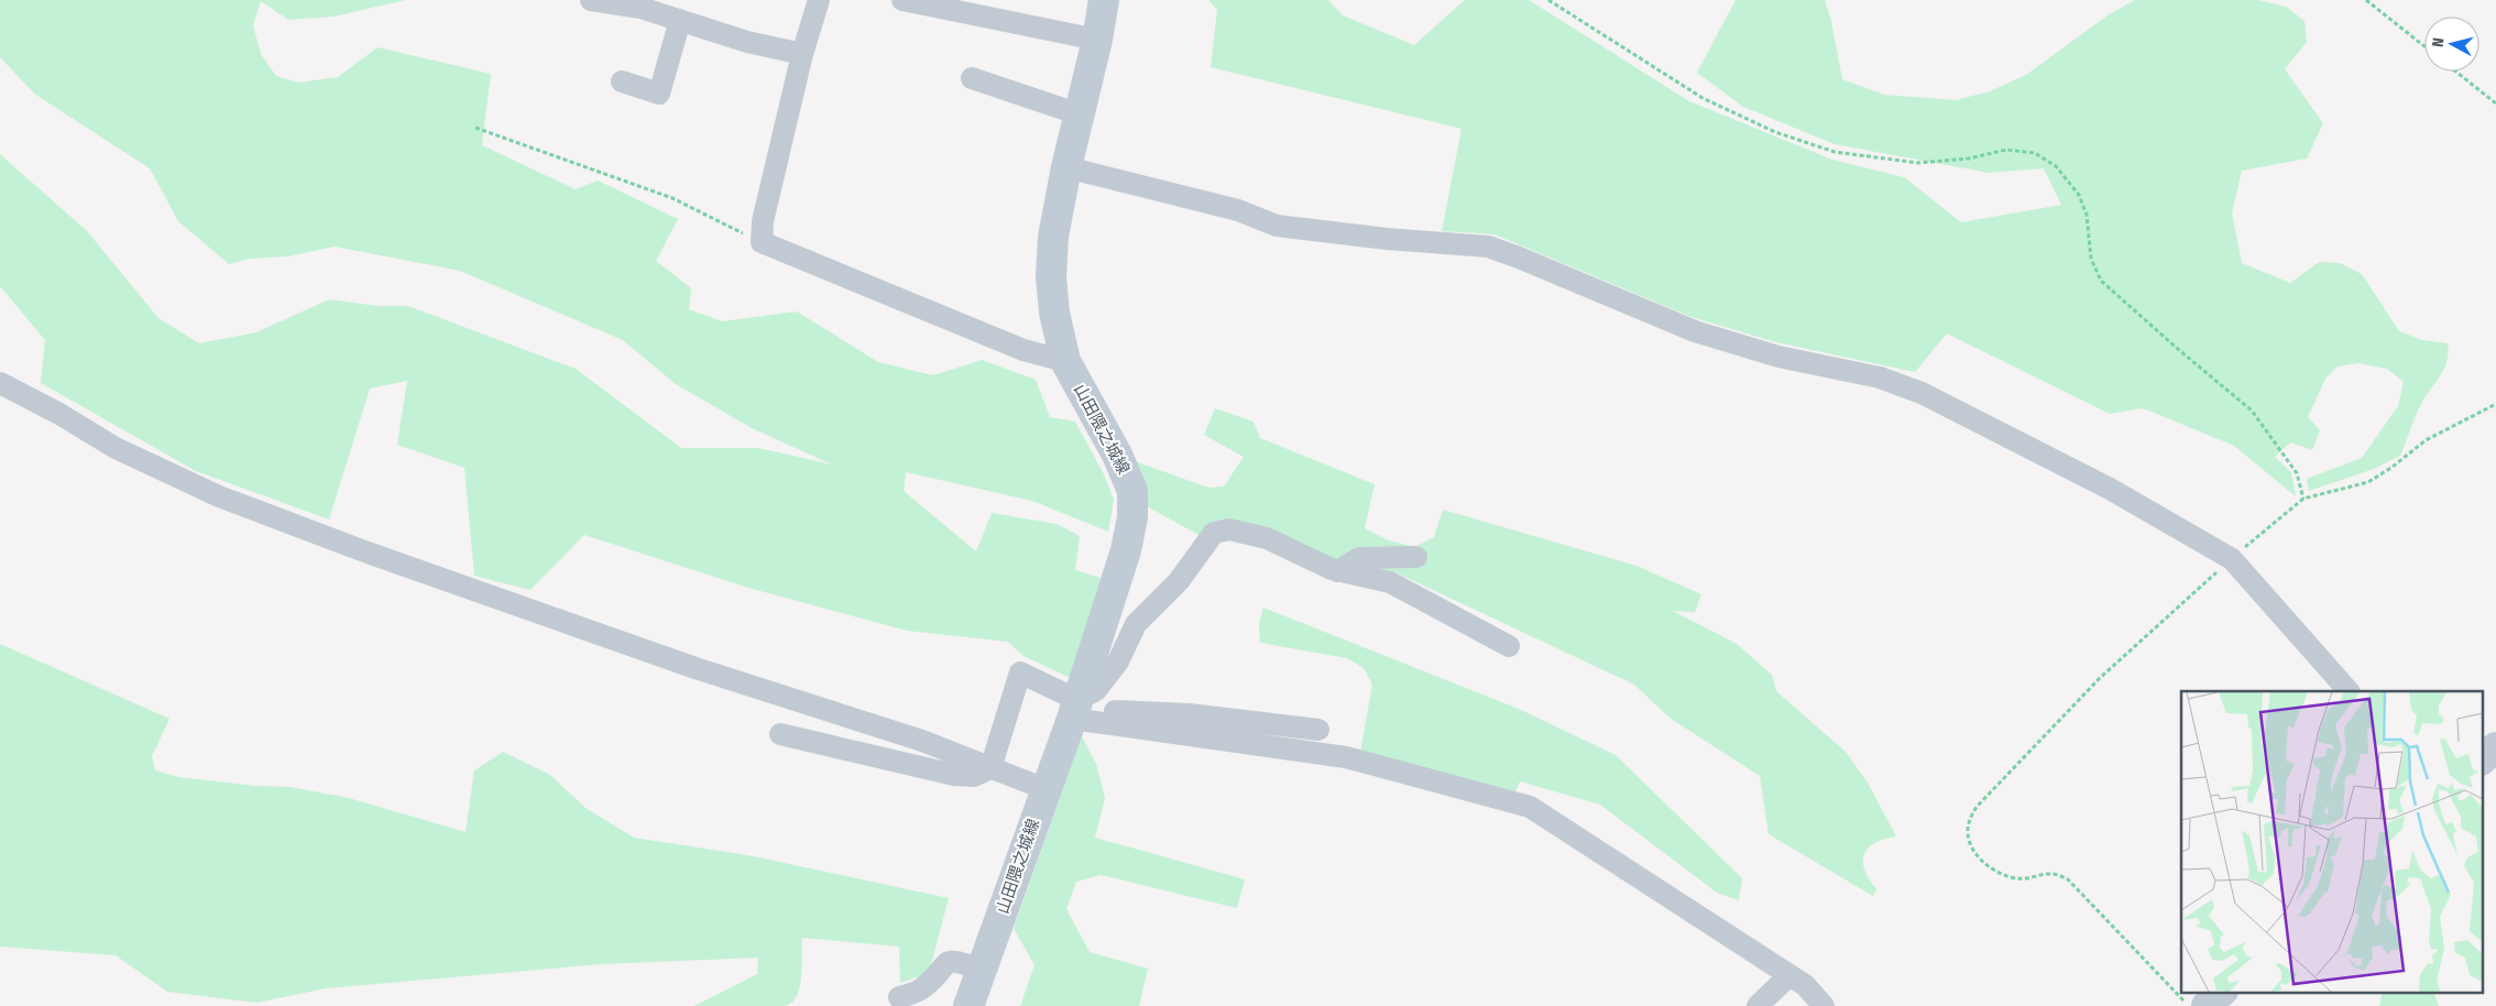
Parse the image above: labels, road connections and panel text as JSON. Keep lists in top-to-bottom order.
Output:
{
  "streets": {
    "main road": ["山田隈之城線"]
  },
  "north": "left"
}
